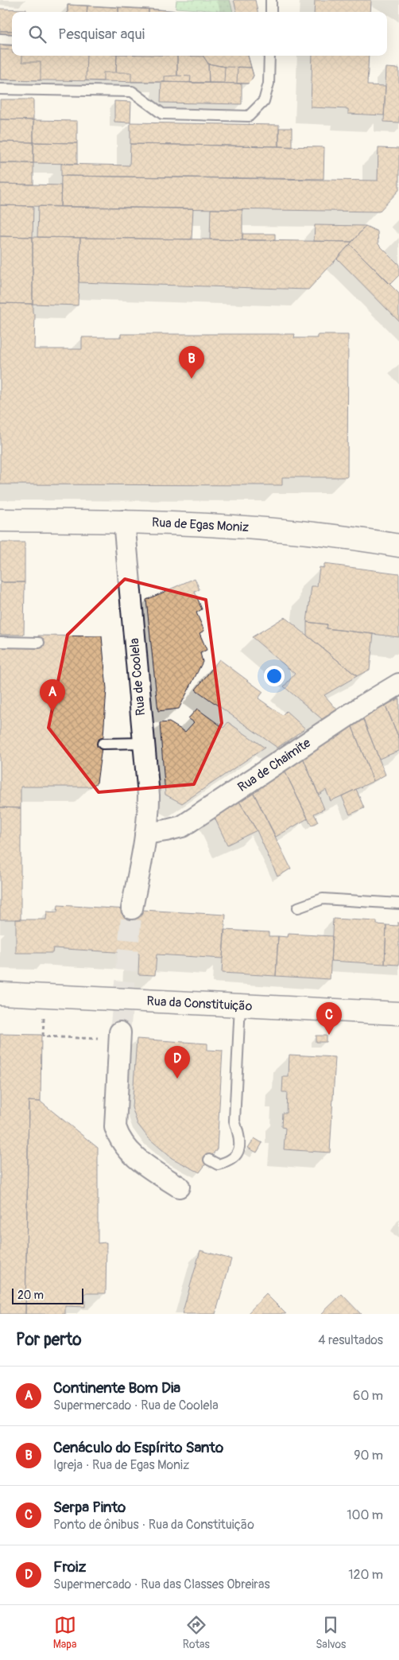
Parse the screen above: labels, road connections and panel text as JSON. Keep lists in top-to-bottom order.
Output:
{
  "streets": {
    "main road": ["Rua de Egas Moniz", "Rua da Constituição"],
    "street": ["Rua de Coolela", "Rua de Chaimite"]
  },
  "crossings": [
    ["Rua de Egas Moniz", "Rua de Coolela"],
    ["Rua de Coolela", "Rua de Chaimite"]
  ],
  "scale_bar": "20 m",
  "page": {
    "search": "Pesquisar aqui",
    "pins": [
      "B",
      "A",
      "C",
      "D"
    ],
    "scale": "20 m",
    "heading": ["Por perto", "4 resultados"],
    "list": [
      {
        "mark": "A",
        "name": "Continente Bom Dia",
        "note": "Supermercado · Rua de Coolela",
        "value": "60 m"
      },
      {
        "mark": "B",
        "name": "Cenáculo do Espírito Santo",
        "note": "Igreja · Rua de Egas Moniz",
        "value": "90 m"
      },
      {
        "mark": "C",
        "name": "Serpa Pinto",
        "note": "Ponto de ônibus · Rua da Constituição",
        "value": "100 m"
      },
      {
        "mark": "D",
        "name": "Froiz",
        "note": "Supermercado · Rua das Classes Obreiras",
        "value": "120 m"
      }
    ],
    "nav": ["Mapa", "Rotas", "Salvos"]
  }
}
